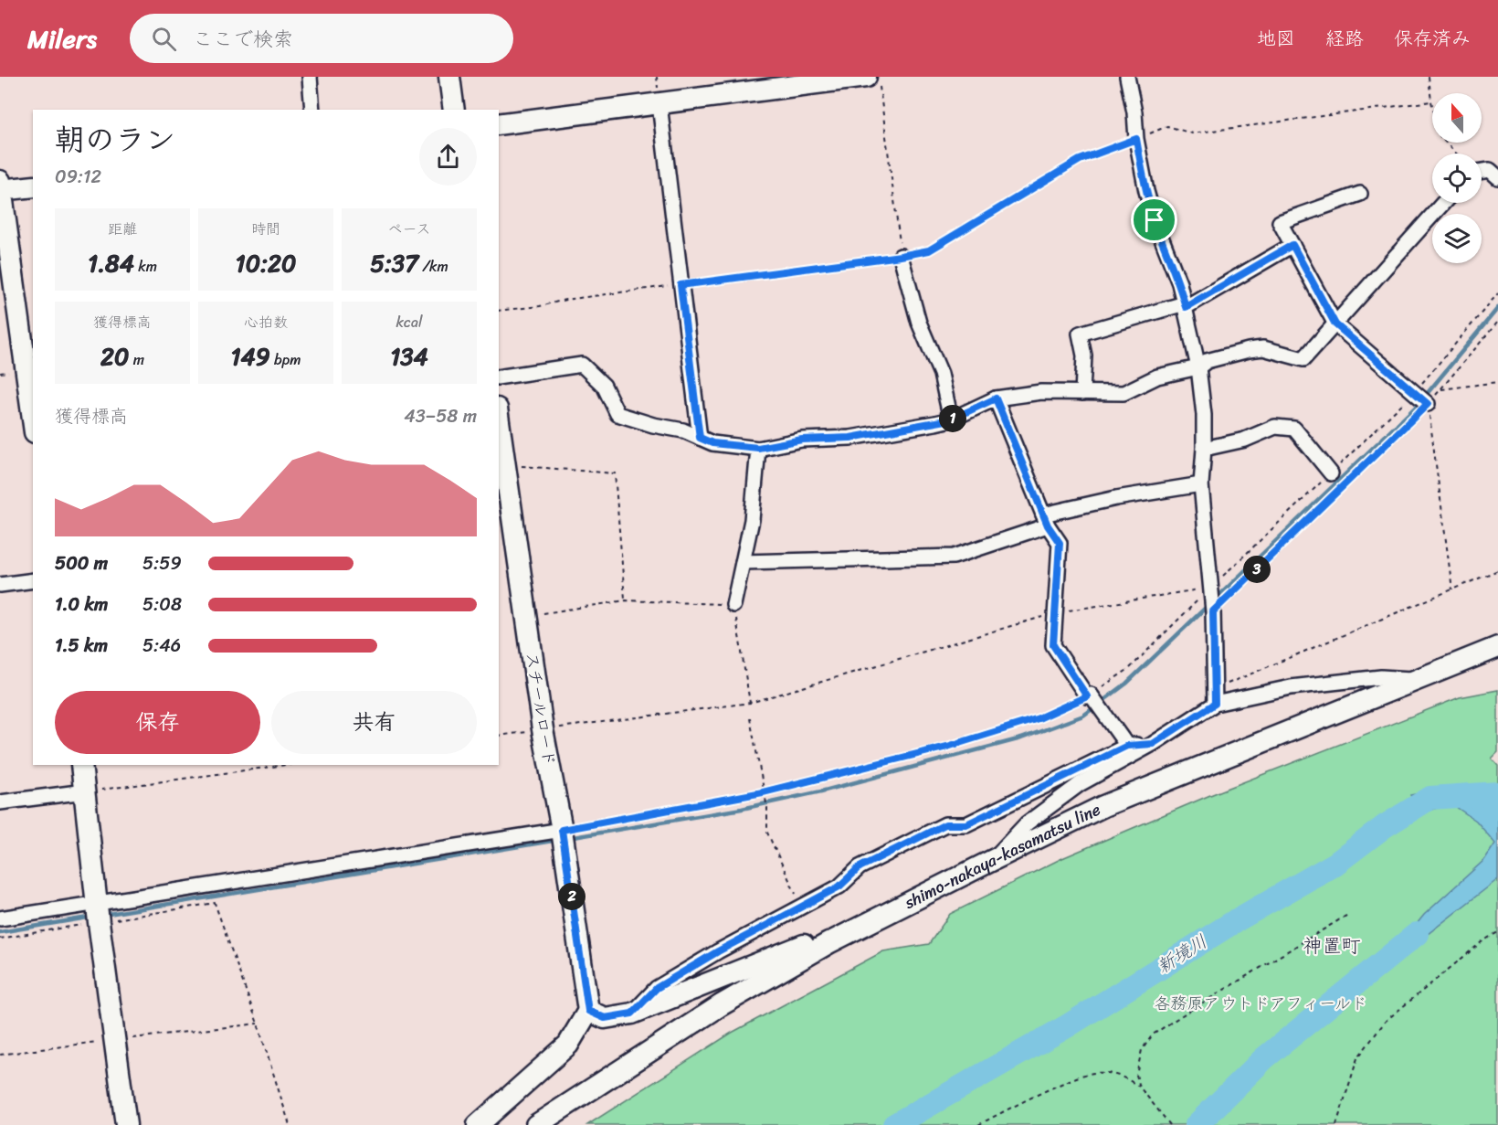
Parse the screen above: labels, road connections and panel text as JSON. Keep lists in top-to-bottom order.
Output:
{
  "streets": {
    "street": ["スチールロード", "shimo-nakaya-kasamatsu line"]
  },
  "districts": ["神置町"],
  "water": ["新境川"],
  "parks": ["各務原アウトドアフィールド"],
  "north": "top",
  "page": {
    "header": "Milers",
    "search": "ここで検索",
    "nav": ["地図", "経路", "保存済み"],
    "heading": ["朝のラン", "09:12"],
    "stats": [
      ["距離", "1.84 km"],
      ["時間", "10:20"],
      ["ペース", "5:37 /km"],
      ["獲得標高", "20 m"],
      ["心拍数", "149 bpm"],
      ["kcal", "134"]
    ],
    "chart": ["獲得標高", "43–58 m"],
    "pins": ["1", "3", "2"],
    "list": [
      {
        "name": "500 m",
        "note": "5:59"
      },
      {
        "name": "1.0 km",
        "note": "5:08"
      },
      {
        "name": "1.5 km",
        "note": "5:46"
      }
    ],
    "buttons": ["保存", "共有"]
  }
}
